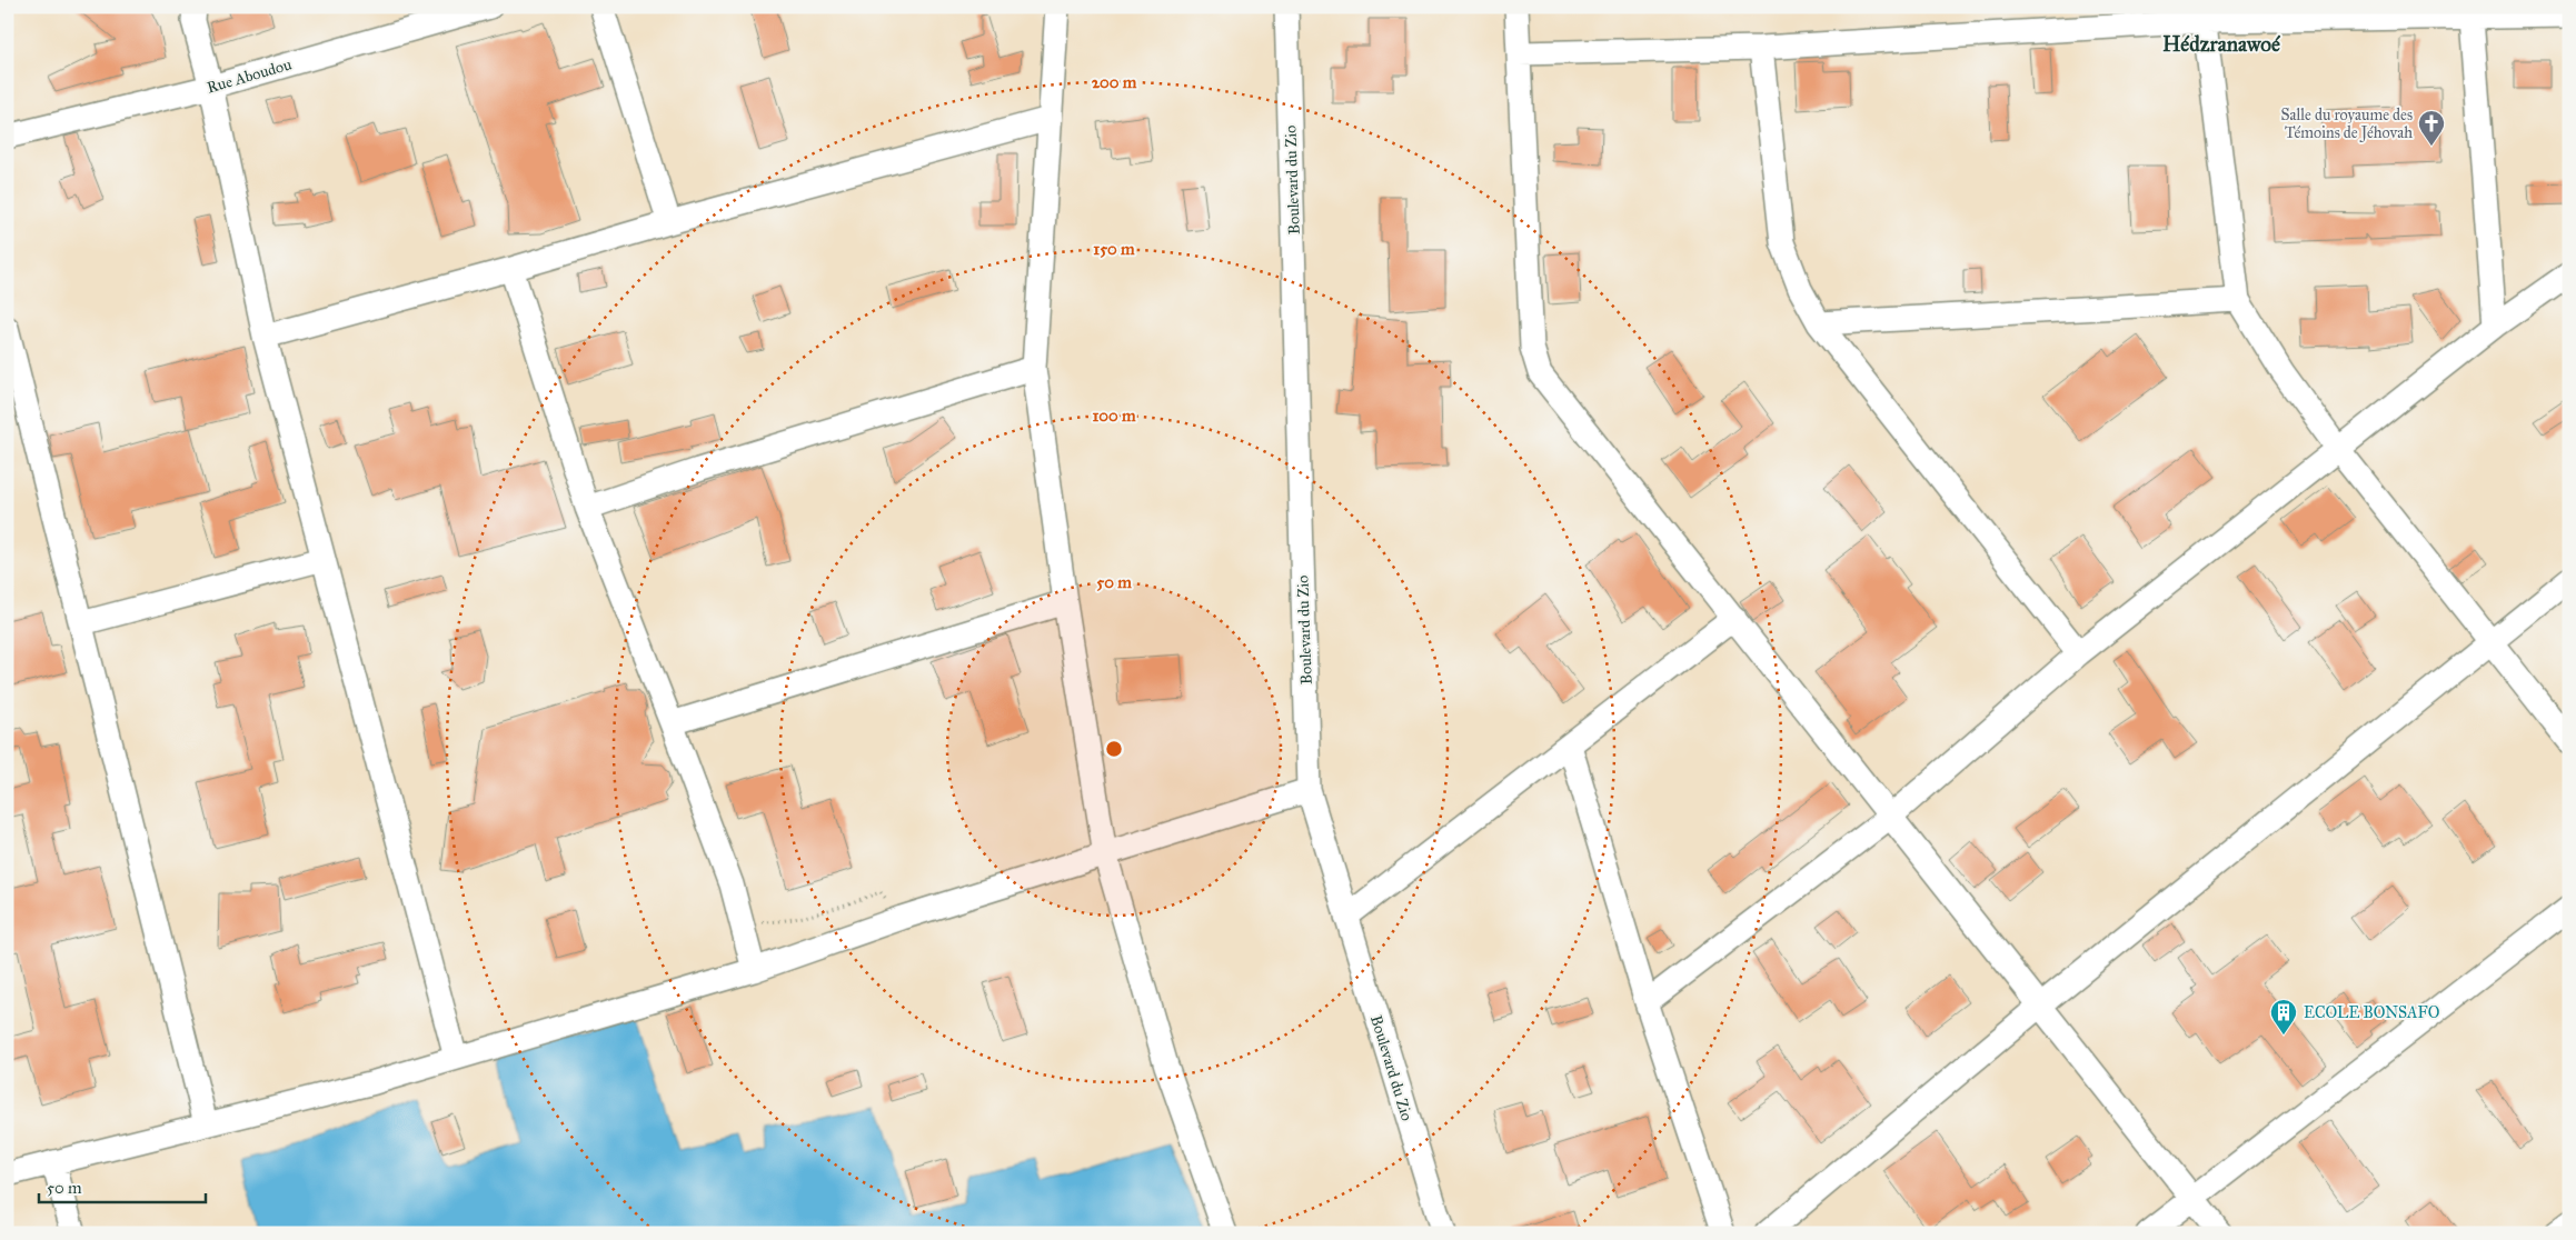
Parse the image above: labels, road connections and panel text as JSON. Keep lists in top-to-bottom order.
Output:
{
  "streets": {
    "street": ["Rue Aboudou", "Boulevard du Zio"]
  },
  "districts": ["Hédzranawoé"],
  "places": {
    "church": ["Salle du royaume des Témoins de Jéhovah"],
    "building": ["ECOLE BONSAFO"]
  },
  "scale_bar": "50 m",
  "rings": [
    "200 m",
    "150 m",
    "100 m",
    "50 m"
  ]
}
